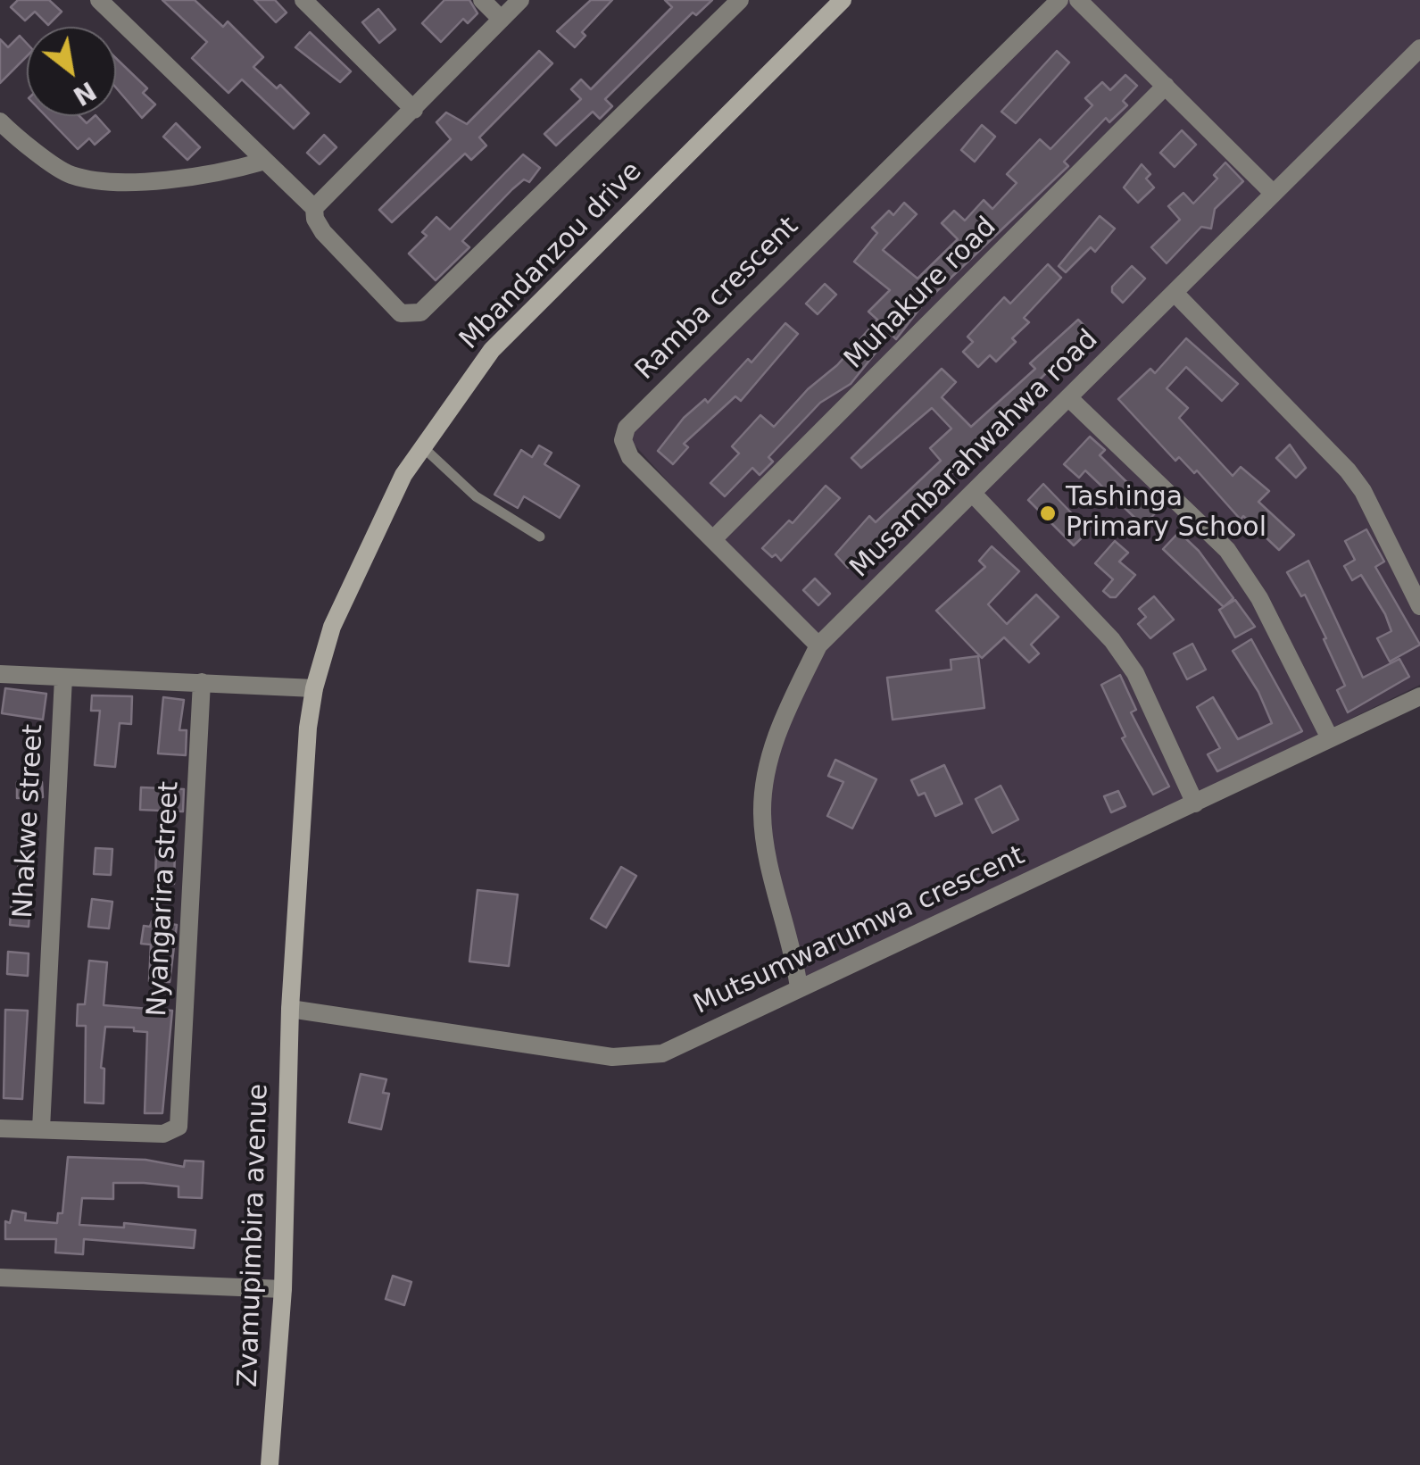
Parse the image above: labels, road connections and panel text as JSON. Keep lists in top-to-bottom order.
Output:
{
  "streets": {
    "street": [
      "Mbandanzou drive",
      "Muhakure road",
      "Ramba crescent",
      "Musambarahwahwa road",
      "Nhakwe street",
      "Nyangarira street",
      "Mutsumwarumwa crescent",
      "Zvamupimbira avenue"
    ]
  },
  "crossings": [
    ["Mbandanzou drive", "Mutsumwarumwa crescent"],
    ["Mbandanzou drive", "Zvamupimbira avenue"],
    ["Muhakure road", "Ramba crescent"],
    ["Ramba crescent", "Musambarahwahwa road"],
    ["Musambarahwahwa road", "Mutsumwarumwa crescent"],
    ["Nhakwe street", "Nyangarira street"],
    ["Mutsumwarumwa crescent", "Zvamupimbira avenue"]
  ],
  "places": ["Tashinga Primary School"],
  "north": "bottom right"
}
